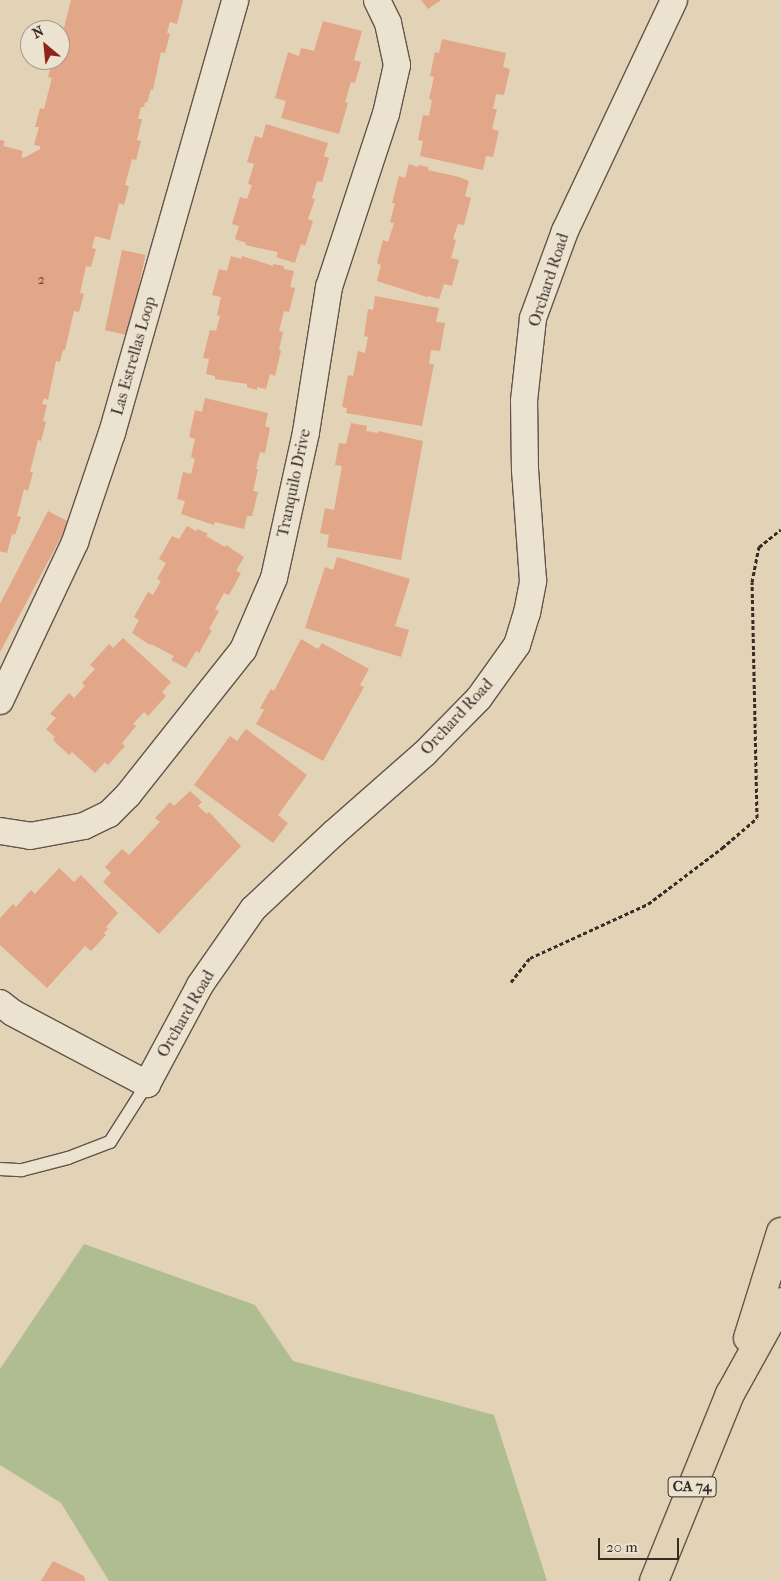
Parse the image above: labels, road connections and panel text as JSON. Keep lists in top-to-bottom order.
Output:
{
  "streets": {
    "main road": ["CA 74"],
    "street": ["Orchard Road", "Las Estrellas Loop", "Tranquilo Drive"]
  },
  "house_numbers": ["2"],
  "scale_bar": "20 m",
  "north": "top left"
}
